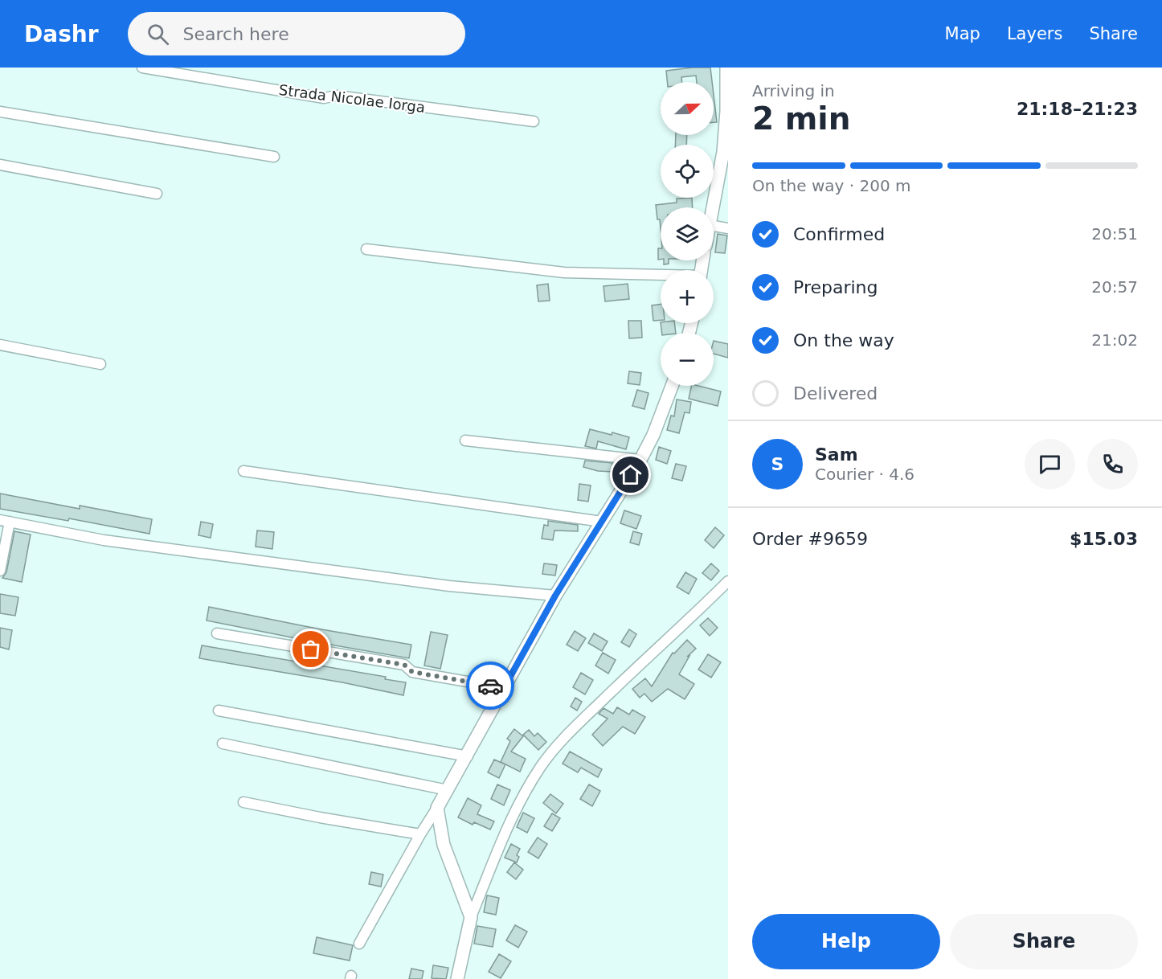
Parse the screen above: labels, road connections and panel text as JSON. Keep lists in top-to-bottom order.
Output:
{
  "streets": {
    "street": ["Strada Nicolae Iorga"]
  },
  "north": "right",
  "page": {
    "header": "Dashr",
    "search": "Search here",
    "nav": ["Map", "Layers", "Share"],
    "heading": ["2 min", "Arriving in", "21:18–21:23"],
    "panel": [
      "Sam",
      "Courier · 4.6",
      "Order #9659",
      "$15.03"
    ],
    "map_buttons": ["+", "−"],
    "bar": "On the way · 200 m",
    "list": [
      ["Confirmed", "20:51"],
      ["Preparing", "20:57"],
      ["On the way", "21:02"],
      "Delivered"
    ],
    "round": "S",
    "buttons": ["Help", "Share"]
  }
}
